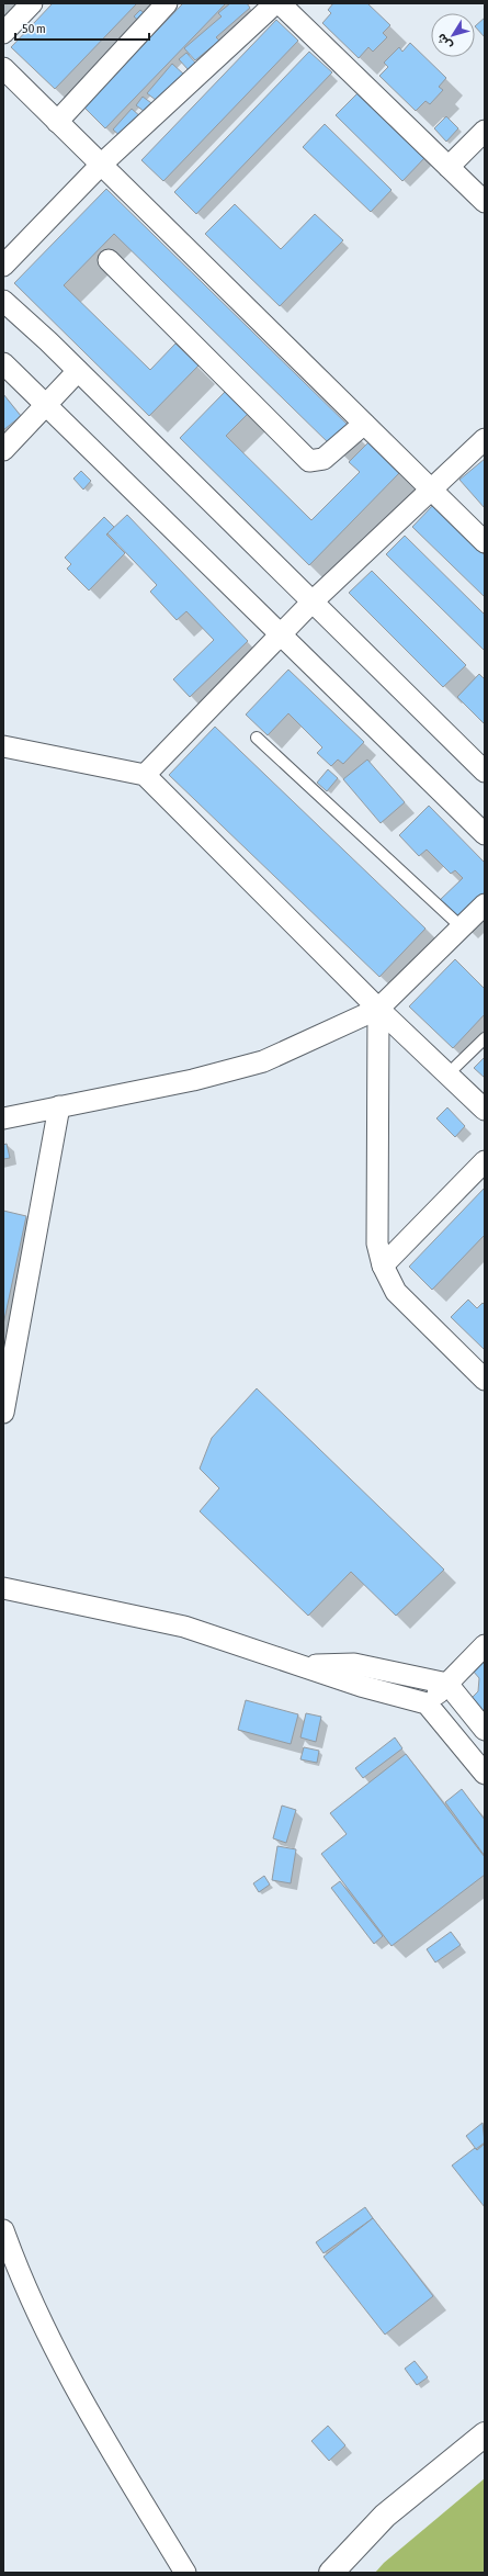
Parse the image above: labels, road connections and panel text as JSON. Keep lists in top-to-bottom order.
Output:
{
  "scale_bar": "50 m",
  "north": "bottom left"
}
